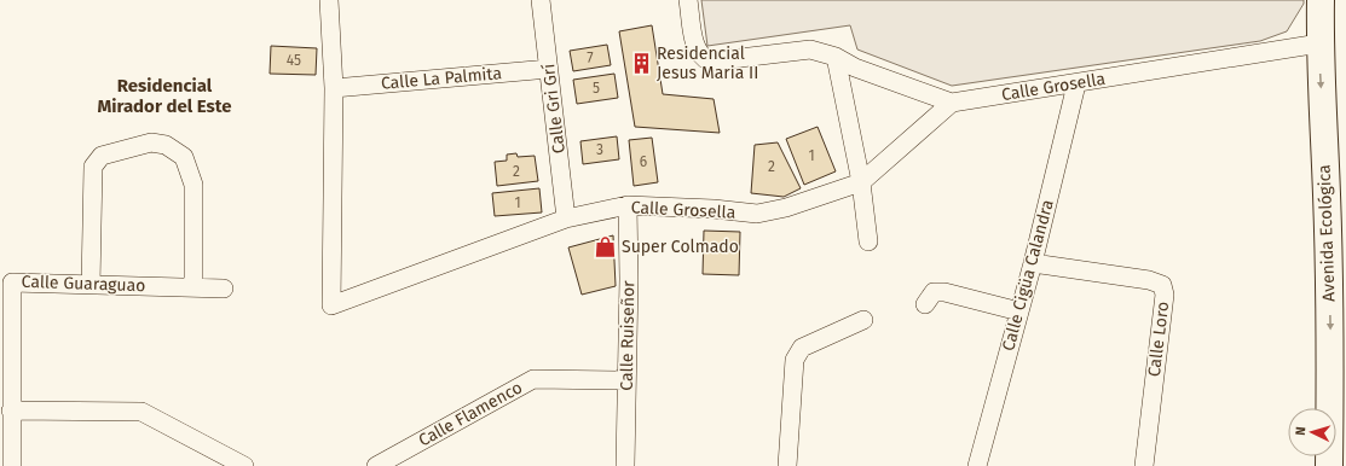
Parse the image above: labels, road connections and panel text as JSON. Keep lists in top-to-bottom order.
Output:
{
  "streets": {
    "main road": ["Avenida Ecológica"],
    "street": [
      "Calle La Palmita",
      "Calle Grosella",
      "Calle Gri Grí",
      "Calle Cigüa Calandra",
      "Calle Guaraguao",
      "Calle Ruiseñor",
      "Calle Loro",
      "Calle Flamenco"
    ]
  },
  "crossings": [
    ["Calle La Palmita", "Calle Grosella"],
    ["Calle La Palmita", "Calle Gri Grí"],
    ["Calle Grosella", "Calle Gri Grí"],
    ["Calle Grosella", "Avenida Ecológica"],
    ["Calle Grosella", "Calle Cigüa Calandra"],
    ["Calle Grosella", "Calle Ruiseñor"],
    ["Calle Cigüa Calandra", "Calle Loro"],
    ["Calle Ruiseñor", "Calle Flamenco"]
  ],
  "one_way": ["Avenida Ecológica"],
  "districts": ["Residencial Mirador del Este"],
  "places": {
    "building": ["Residencial Jesus Maria II"],
    "shop": ["Super Colmado"]
  },
  "house_numbers": [
    "7",
    "45",
    "5",
    "3",
    "1",
    "6",
    "2",
    "2",
    "1"
  ],
  "north": "left"
}
